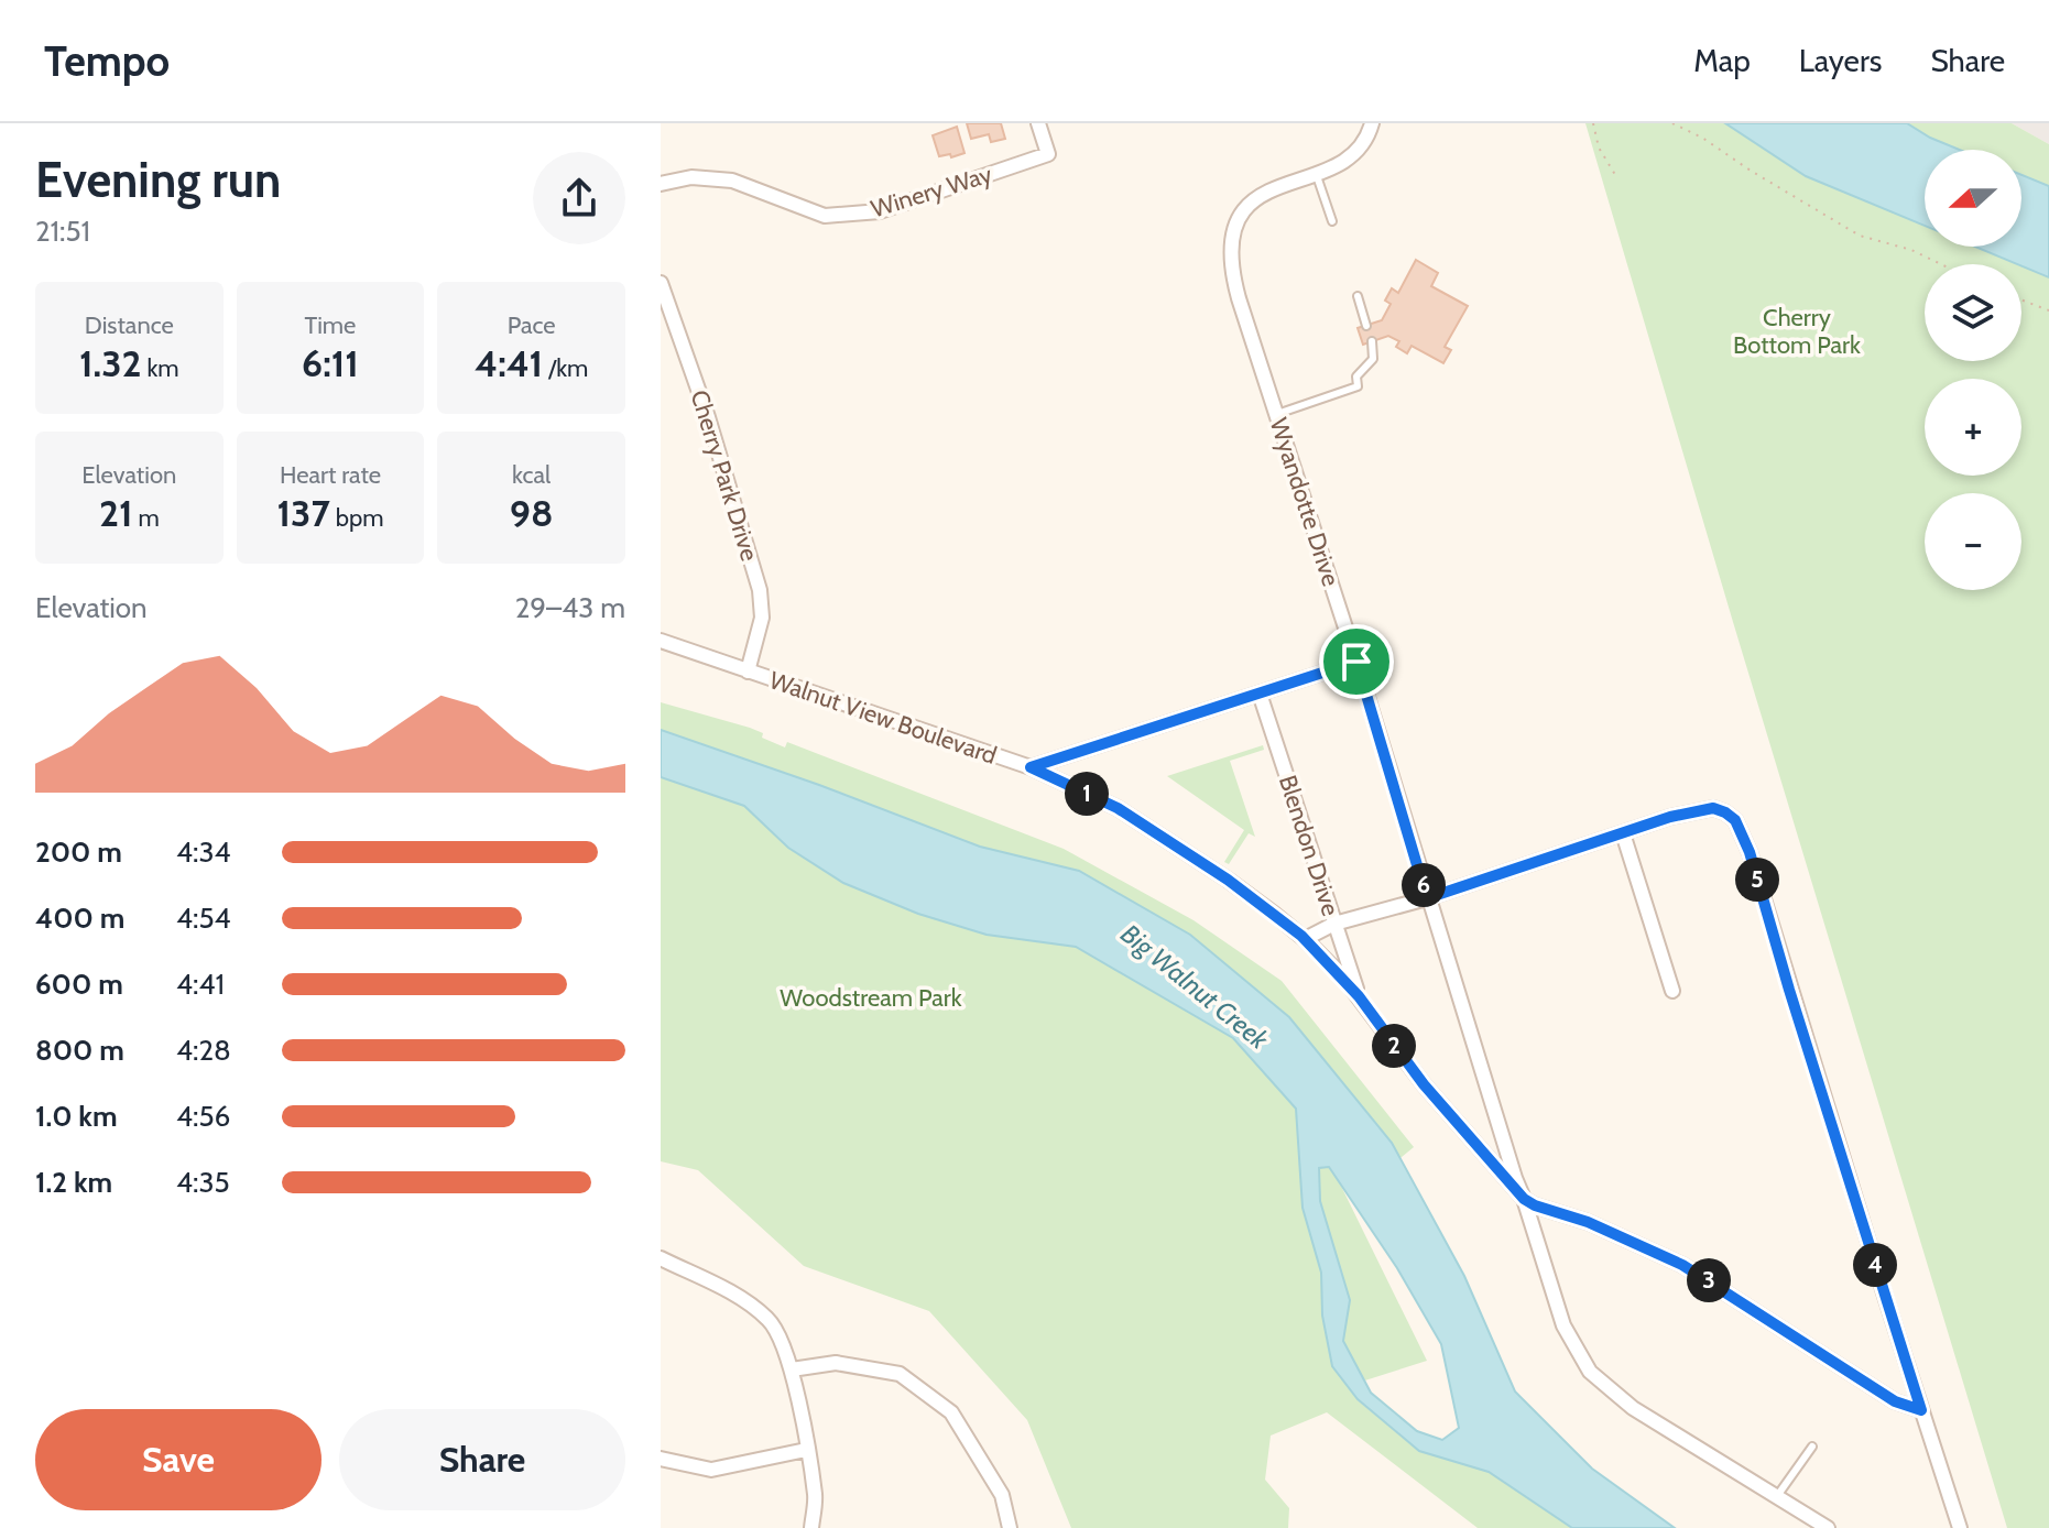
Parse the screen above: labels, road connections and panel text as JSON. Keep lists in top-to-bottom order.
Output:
{
  "streets": {
    "street": [
      "Winery Way",
      "Cherry Park Drive",
      "Wyandotte Drive",
      "Walnut View Boulevard",
      "Blendon Drive"
    ]
  },
  "crossings": [
    ["Cherry Park Drive", "Walnut View Boulevard"],
    ["Wyandotte Drive", "Walnut View Boulevard"],
    ["Walnut View Boulevard", "Blendon Drive"]
  ],
  "water": ["Big Walnut Creek"],
  "parks": ["Cherry Bottom Park", "Woodstream Park"],
  "north": "left",
  "page": {
    "header": "Tempo",
    "nav": ["Map", "Layers", "Share"],
    "heading": ["Evening run", "21:51"],
    "map_buttons": ["+", "−"],
    "stats": [
      ["Distance", "1.32 km"],
      ["Time", "6:11"],
      ["Pace", "4:41 /km"],
      ["Elevation", "21 m"],
      ["Heart rate", "137 bpm"],
      ["kcal", "98"]
    ],
    "chart": ["Elevation", "29–43 m"],
    "pins": [
      "1",
      "5",
      "6",
      "2",
      "4",
      "3"
    ],
    "list": [
      {
        "name": "200 m",
        "note": "4:34"
      },
      {
        "name": "400 m",
        "note": "4:54"
      },
      {
        "name": "600 m",
        "note": "4:41"
      },
      {
        "name": "800 m",
        "note": "4:28"
      },
      {
        "name": "1.0 km",
        "note": "4:56"
      },
      {
        "name": "1.2 km",
        "note": "4:35"
      }
    ],
    "buttons": ["Save", "Share"]
  }
}
